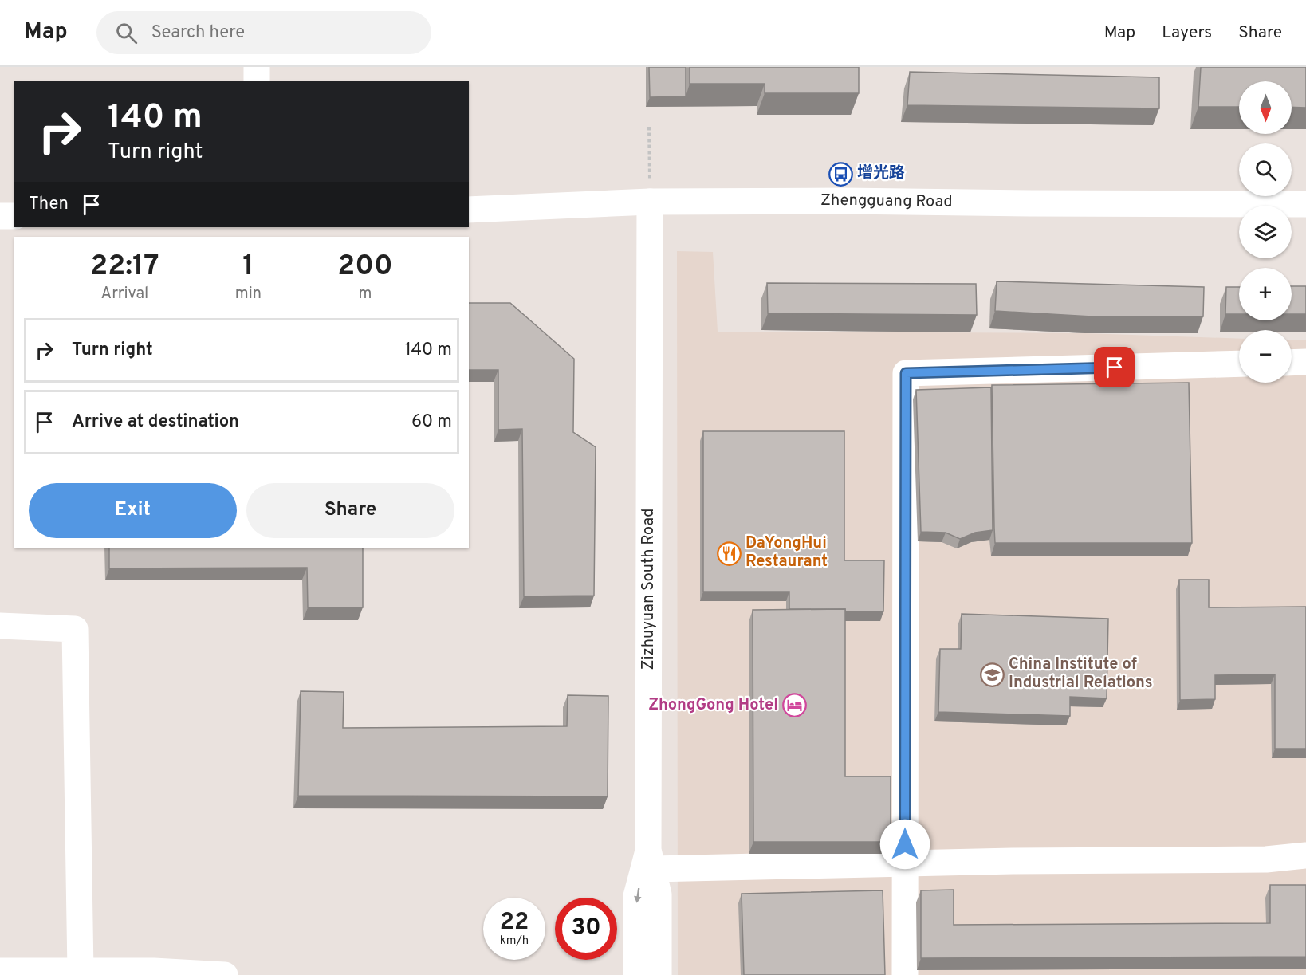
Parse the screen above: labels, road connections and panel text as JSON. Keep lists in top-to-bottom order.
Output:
{
  "streets": {
    "street": ["Zhengguang Road", "Zizhuyuan South Road"]
  },
  "crossings": [
    ["Zhengguang Road", "Zizhuyuan South Road"]
  ],
  "places": {
    "bus stop": ["增光路"],
    "restaurant": ["DaYongHui Restaurant"],
    "school or university": ["China Institute of Industrial Relations"],
    "hotel": ["ZhongGong Hotel"]
  },
  "north": "bottom",
  "page": {
    "header": "Map",
    "search": "Search here",
    "nav": ["Map", "Layers", "Share"],
    "map_buttons": ["+", "−"],
    "turn": ["140 m", "Turn right"],
    "then": "Then",
    "eta": [
      "22:17",
      "Arrival",
      "1",
      "min",
      "200",
      "m"
    ],
    "list": [
      {
        "name": "Turn right",
        "value": "140 m"
      },
      {
        "name": "Arrive at destination",
        "value": "60 m"
      }
    ],
    "buttons": ["Exit", "Share"],
    "speed": "22 km/h",
    "limit": "30"
  }
}
